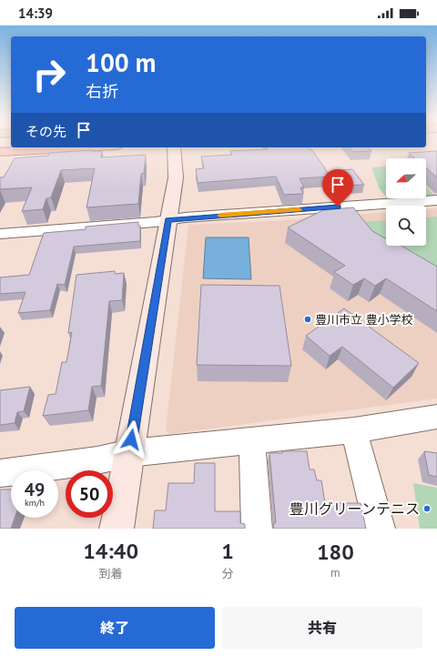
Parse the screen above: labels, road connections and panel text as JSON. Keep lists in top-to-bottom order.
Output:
{
  "places": ["豊川市立 豊小学校", "豊川グリーンテニス"],
  "north": "left",
  "page": {
    "status": "14:39",
    "turn": ["100 m", "右折"],
    "then": "その先",
    "speed": "49 km/h",
    "limit": "50",
    "eta": [
      "14:40",
      "到着",
      "1",
      "分",
      "180",
      "m"
    ],
    "buttons": ["終了", "共有"]
  }
}
